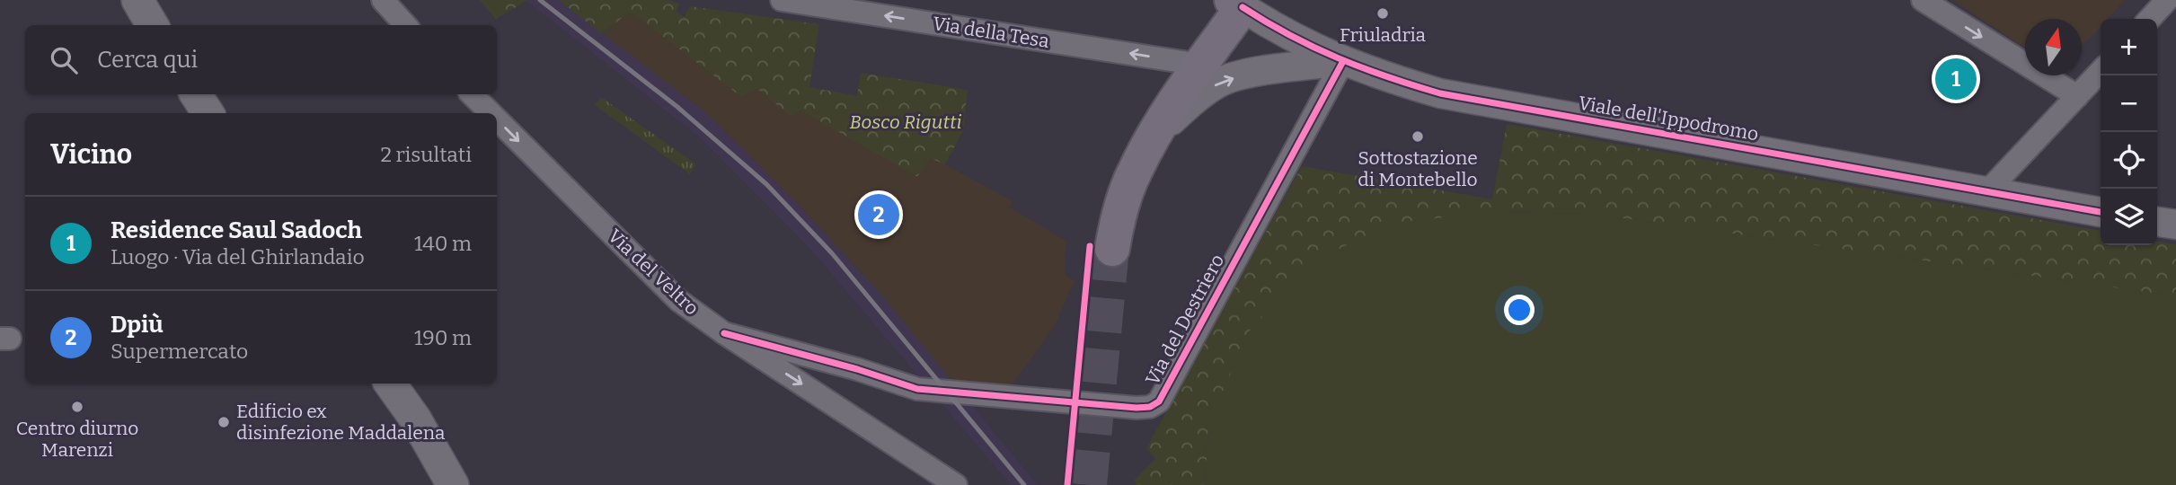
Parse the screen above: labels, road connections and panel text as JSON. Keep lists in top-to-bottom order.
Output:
{
  "streets": {
    "street": [
      "Via della Tesa",
      "Viale dell'Ippodromo",
      "Via del Veltro",
      "Via del Destriero"
    ]
  },
  "crossings": [
    ["Viale dell'Ippodromo", "Via del Destriero"],
    ["Via del Veltro", "Via del Destriero"]
  ],
  "one_way": ["Via della Tesa", "Via del Veltro"],
  "parks": ["Bosco Rigutti"],
  "places": [
    "Friuladria",
    "Sottostazione di Montebello",
    "Centro diurno Marenzi",
    "Edificio ex disinfezione Maddalena"
  ],
  "north": "top",
  "page": {
    "map_buttons": ["+", "−"],
    "search": "Cerca qui",
    "pins": ["1", "2"],
    "heading": ["Vicino", "2 risultati"],
    "list": [
      {
        "mark": "1",
        "name": "Residence Saul Sadoch",
        "note": "Luogo · Via del Ghirlandaio",
        "value": "140 m"
      },
      {
        "mark": "2",
        "name": "Dpiù",
        "note": "Supermercato",
        "value": "190 m"
      }
    ]
  }
}
